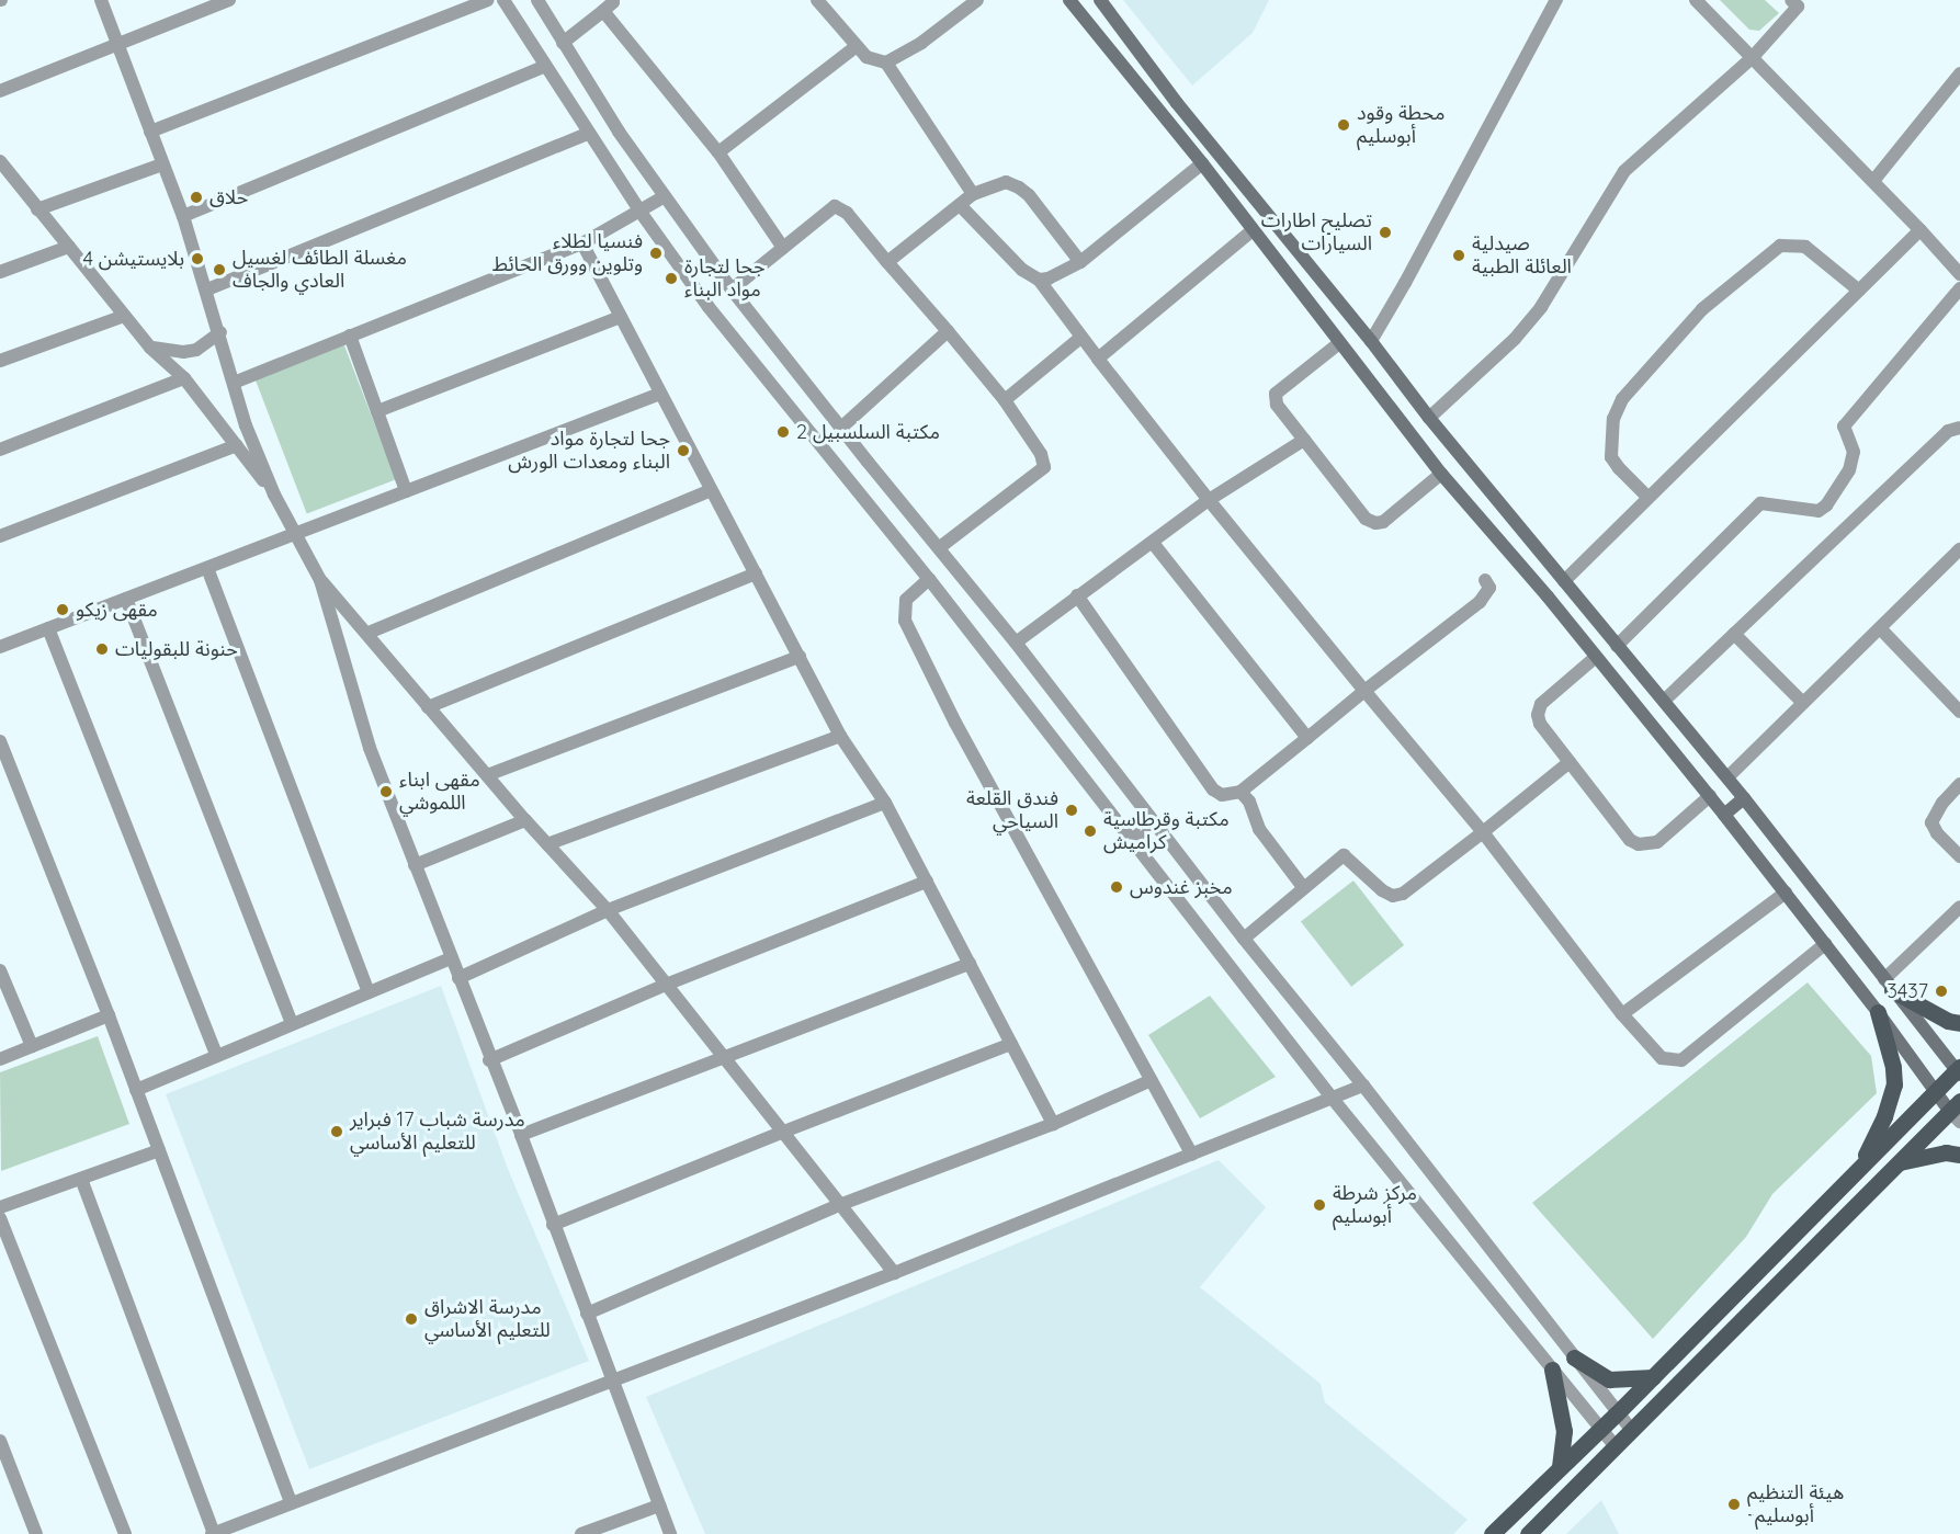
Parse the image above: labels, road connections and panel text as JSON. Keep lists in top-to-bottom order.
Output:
{
  "places": [
    "محطة وقود أبوسليم",
    "حلاق",
    "تصليح اطارات السيارات",
    "فنسيا لطلاء وتلوين وورق الحائط",
    "صيدلية العائلة الطبية",
    "بلايستيشن 4",
    "مغسلة الطائف لغسيل العادي والجاف",
    "جحا لتجارة مواد البناء",
    "مكتبة السلسبيل 2",
    "جحا لتجارة مواد البناء ومعدات الورش",
    "مقهى زيكو",
    "حنونة للبقوليات",
    "مقهى ابناء اللموشي",
    "فندق القلعة السياحي",
    "مكتبة وقرطاسية كراميش",
    "مخبز غندوس",
    "3437",
    "مدرسة شباب 17 فبراير للتعليم الأساسي",
    "مركز شرطة أبوسليم",
    "مدرسة الاشراق للتعليم الأساسي",
    "هيئة التنظيم -أبوسليم"
  ]
}
